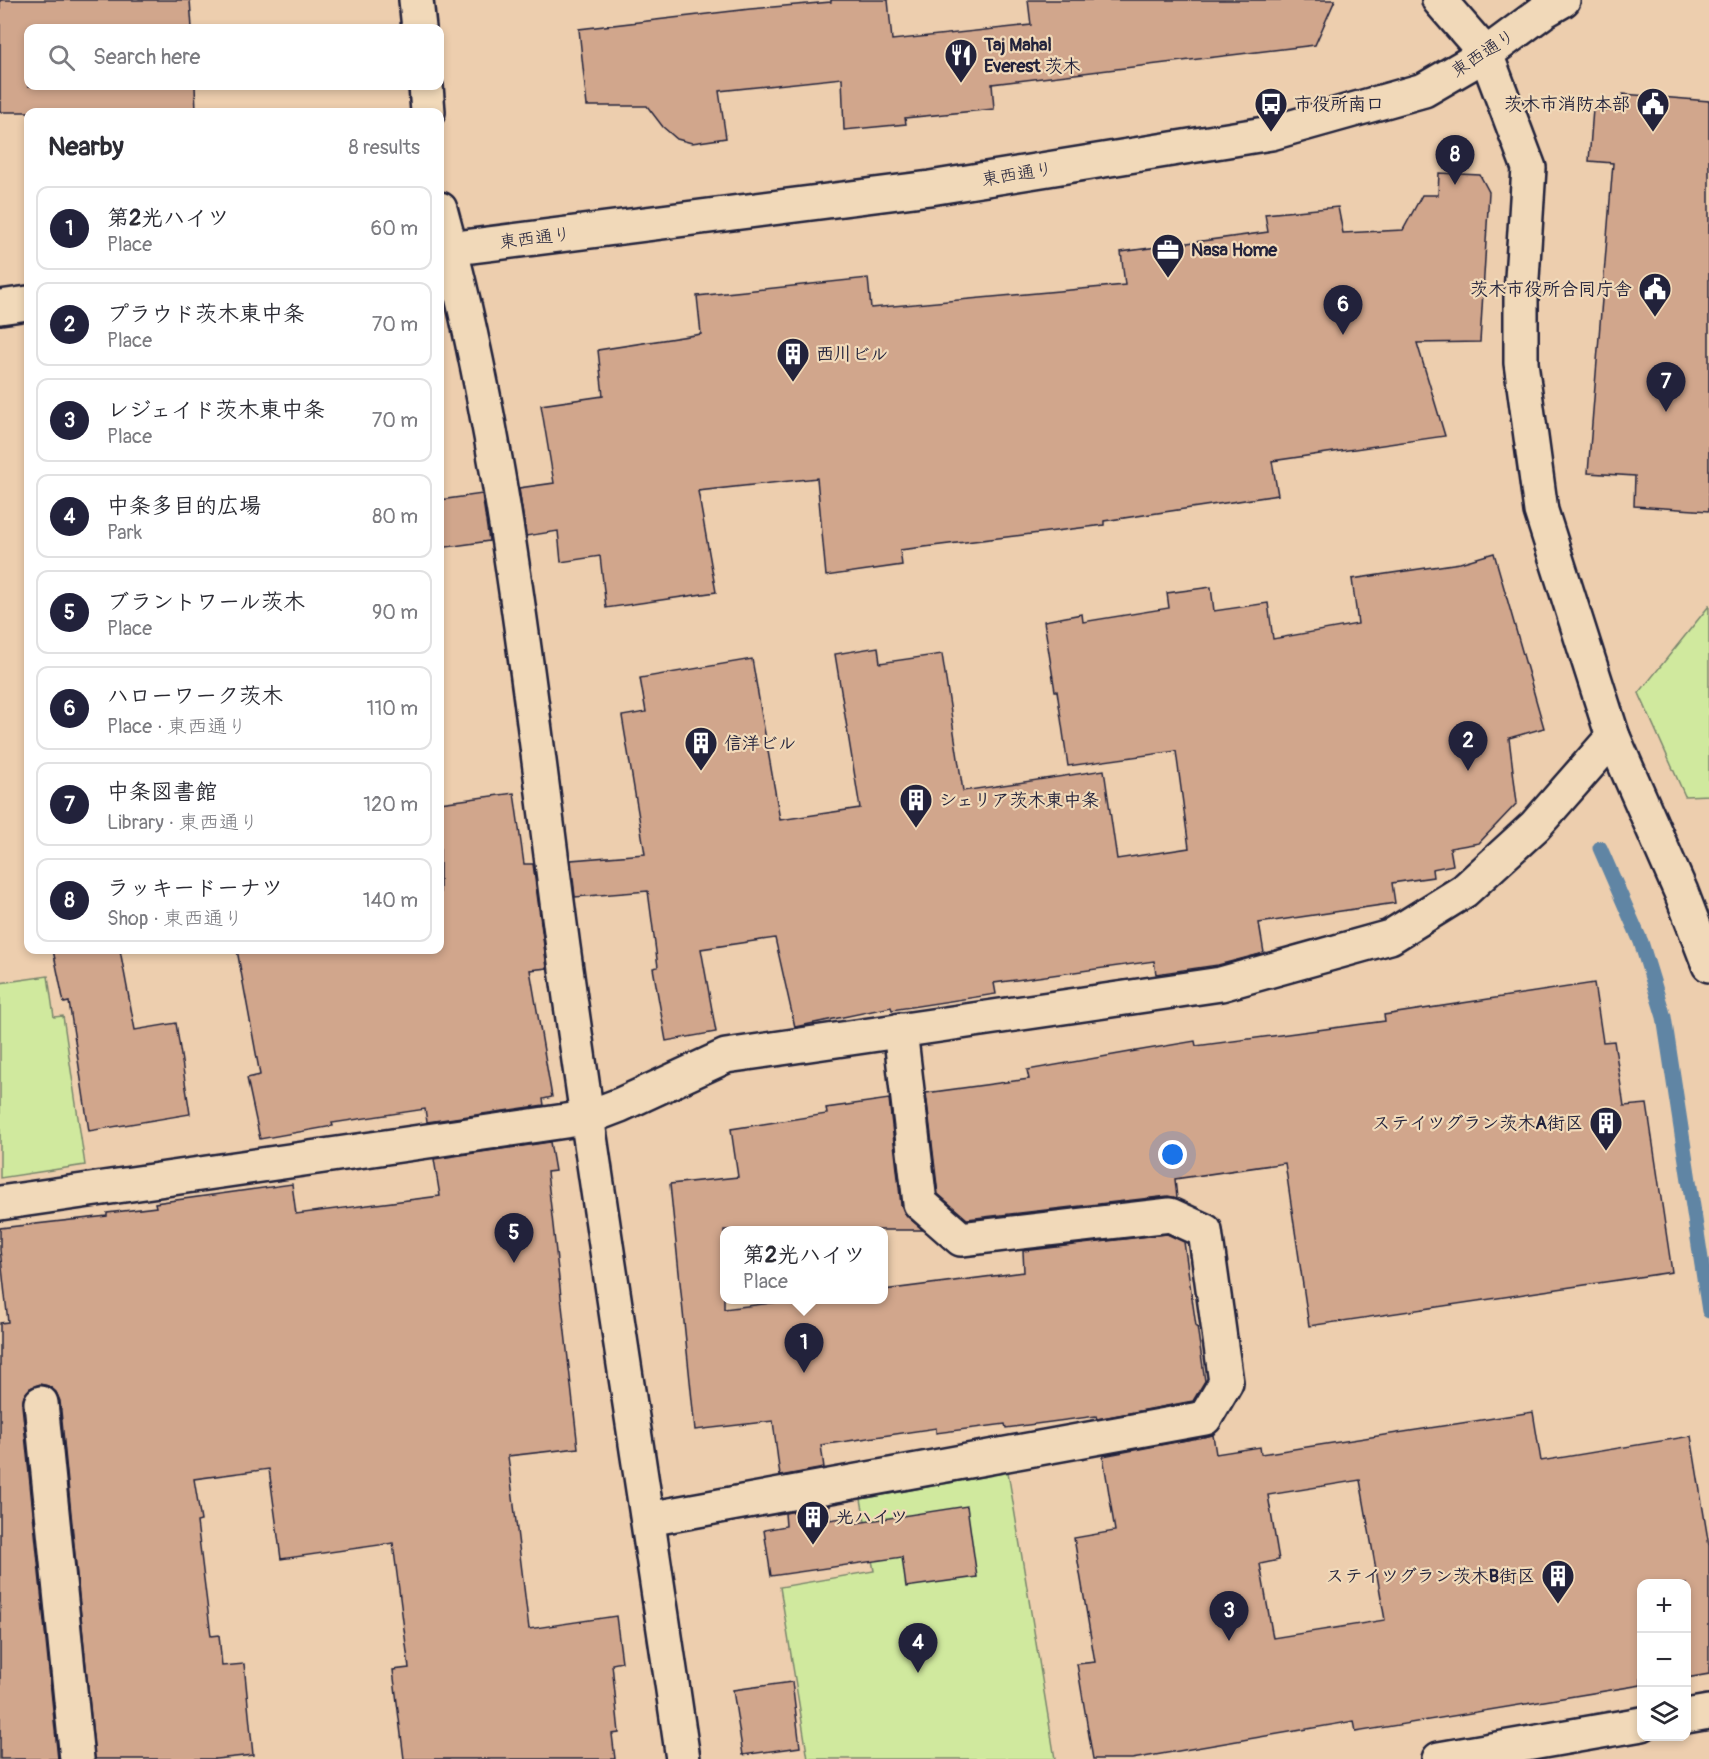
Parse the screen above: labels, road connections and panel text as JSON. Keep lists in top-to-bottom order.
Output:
{
  "streets": {
    "street": ["東西通り"]
  },
  "places": {
    "restaurant": ["Taj Mahal Everest 茨木"],
    "bus stop": ["市役所南口"],
    "public building": ["茨木市消防本部", "茨木市役所合同庁舎"],
    "office": ["Nasa Home"],
    "building": [
      "西川ビル",
      "信洋ビル",
      "シェリア茨木東中条",
      "ステイツグラン茨木A街区",
      "光ハイツ",
      "ステイツグラン茨木B街区"
    ]
  },
  "page": {
    "search": "Search here",
    "heading": ["Nearby", "8 results"],
    "pins": [
      "8",
      "6",
      "7",
      "2",
      "5",
      "1",
      "3",
      "4"
    ],
    "list": [
      {
        "mark": "1",
        "name": "第2光ハイツ",
        "note": "Place",
        "value": "60 m"
      },
      {
        "mark": "2",
        "name": "プラウド茨木東中条",
        "note": "Place",
        "value": "70 m"
      },
      {
        "mark": "3",
        "name": "レジェイド茨木東中条",
        "note": "Place",
        "value": "70 m"
      },
      {
        "mark": "4",
        "name": "中条多目的広場",
        "note": "Park",
        "value": "80 m"
      },
      {
        "mark": "5",
        "name": "ブラントワール茨木",
        "note": "Place",
        "value": "90 m"
      },
      {
        "mark": "6",
        "name": "ハローワーク茨木",
        "note": "Place · 東西通り",
        "value": "110 m"
      },
      {
        "mark": "7",
        "name": "中条図書館",
        "note": "Library · 東西通り",
        "value": "120 m"
      },
      {
        "mark": "8",
        "name": "ラッキードーナツ",
        "note": "Shop · 東西通り",
        "value": "140 m"
      }
    ],
    "popup": ["第2光ハイツ", "Place"],
    "map_buttons": ["+", "−"]
  }
}
